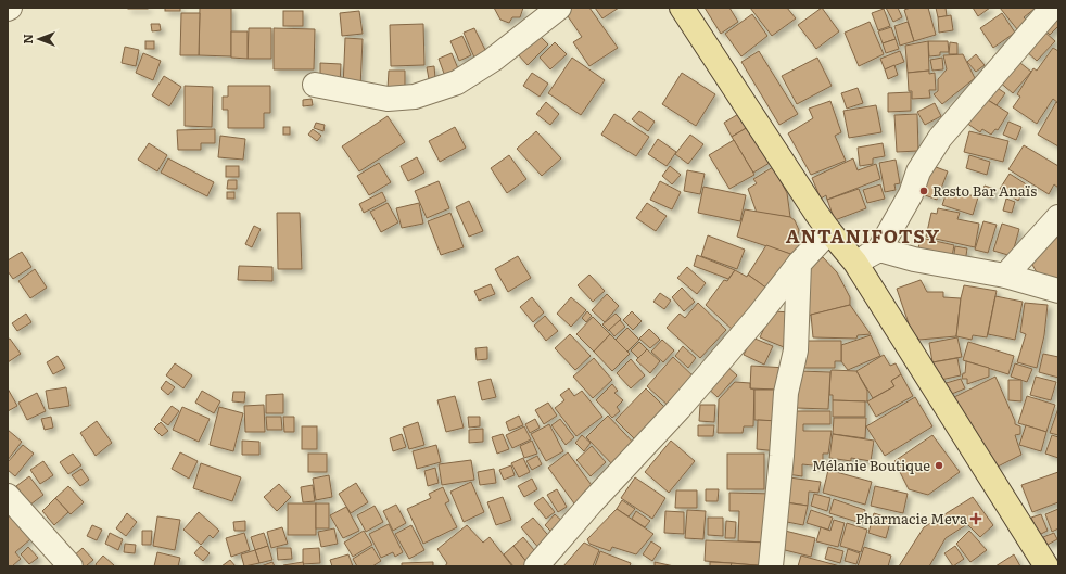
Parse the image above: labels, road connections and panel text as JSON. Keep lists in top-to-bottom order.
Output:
{
  "districts": ["ANTANIFOTSY"],
  "places": {
    "other": ["Resto Bar Anaïs", "Mélanie Boutique"],
    "health": ["Pharmacie Meva"]
  },
  "north": "left"
}
